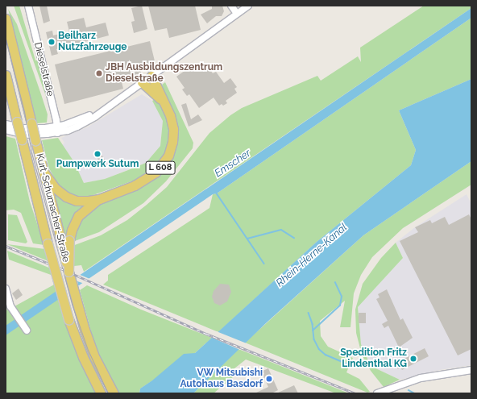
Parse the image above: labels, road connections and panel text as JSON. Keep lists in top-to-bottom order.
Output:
{
  "streets": {
    "main road": ["L 608", "Kurt-Schumacher-Straße"],
    "street": ["Dieselstraße"]
  },
  "crossings": [
    ["L 608", "Kurt-Schumacher-Straße"]
  ],
  "water": ["Emscher", "Rhein-Herne-Kanal"],
  "places": [
    "Beilharz Nutzfahrzeuge",
    "JBH Ausbildungszentrum Dieselstraße",
    "Pumpwerk Sutum",
    "Spedition Fritz Lindenthal KG",
    "VW Mitsubishi Autohaus Basdorf"
  ]
}
